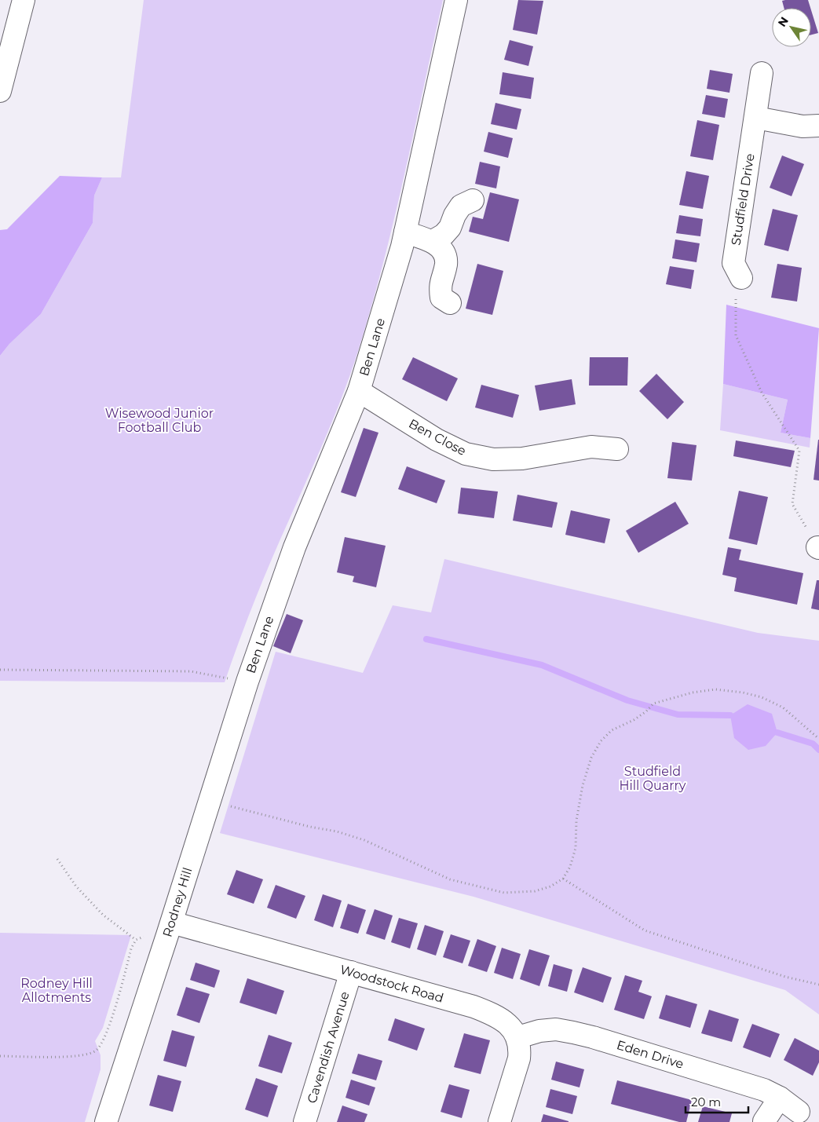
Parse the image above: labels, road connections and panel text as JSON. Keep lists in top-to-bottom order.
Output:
{
  "streets": {
    "street": [
      "Studfield Drive",
      "Ben Lane",
      "Ben Close",
      "Rodney Hill",
      "Woodstock Road",
      "Cavendish Avenue",
      "Eden Drive"
    ]
  },
  "crossings": [
    ["Ben Lane", "Ben Close"],
    ["Ben Lane", "Rodney Hill"],
    ["Rodney Hill", "Woodstock Road"],
    ["Woodstock Road", "Cavendish Avenue"],
    ["Woodstock Road", "Eden Drive"]
  ],
  "parks": ["Wisewood Junior Football Club", "Studfield Hill Quarry", "Rodney Hill Allotments"],
  "scale_bar": "20 m",
  "north": "top left"
}
